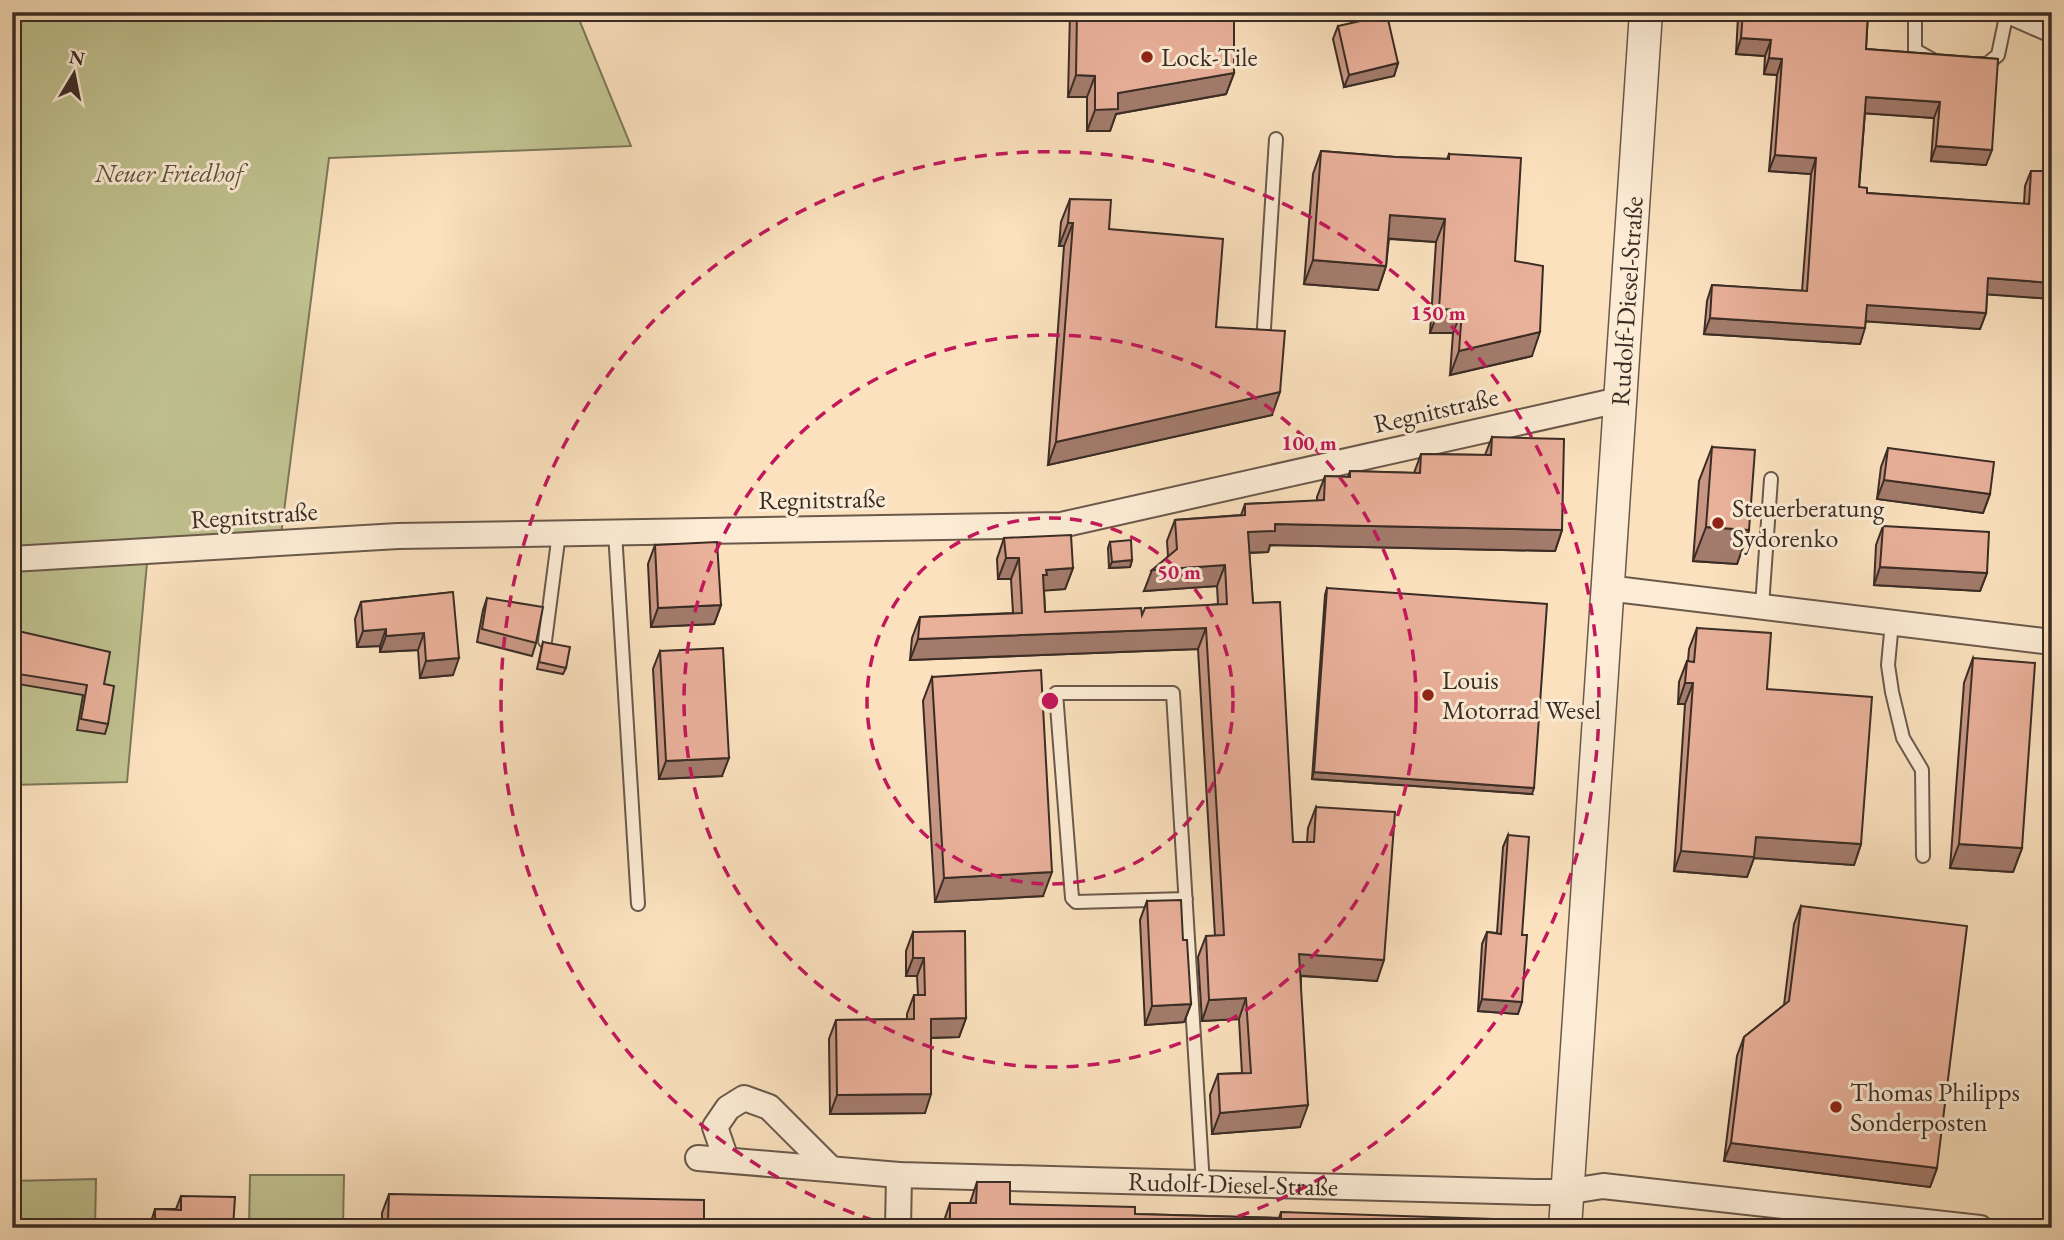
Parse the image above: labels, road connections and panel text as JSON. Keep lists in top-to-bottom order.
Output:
{
  "streets": {
    "street": ["Rudolf-Diesel-Straße", "Regnitstraße"]
  },
  "crossings": [
    ["Rudolf-Diesel-Straße", "Regnitstraße"]
  ],
  "parks": ["Neuer Friedhof"],
  "places": [
    "Lock-Tile",
    "Steuerberatung Sydorenko",
    "Louis Motorrad Wesel",
    "Thomas Philipps Sonderposten"
  ],
  "north": "top",
  "rings": ["150 m", "100 m", "50 m"]
}
